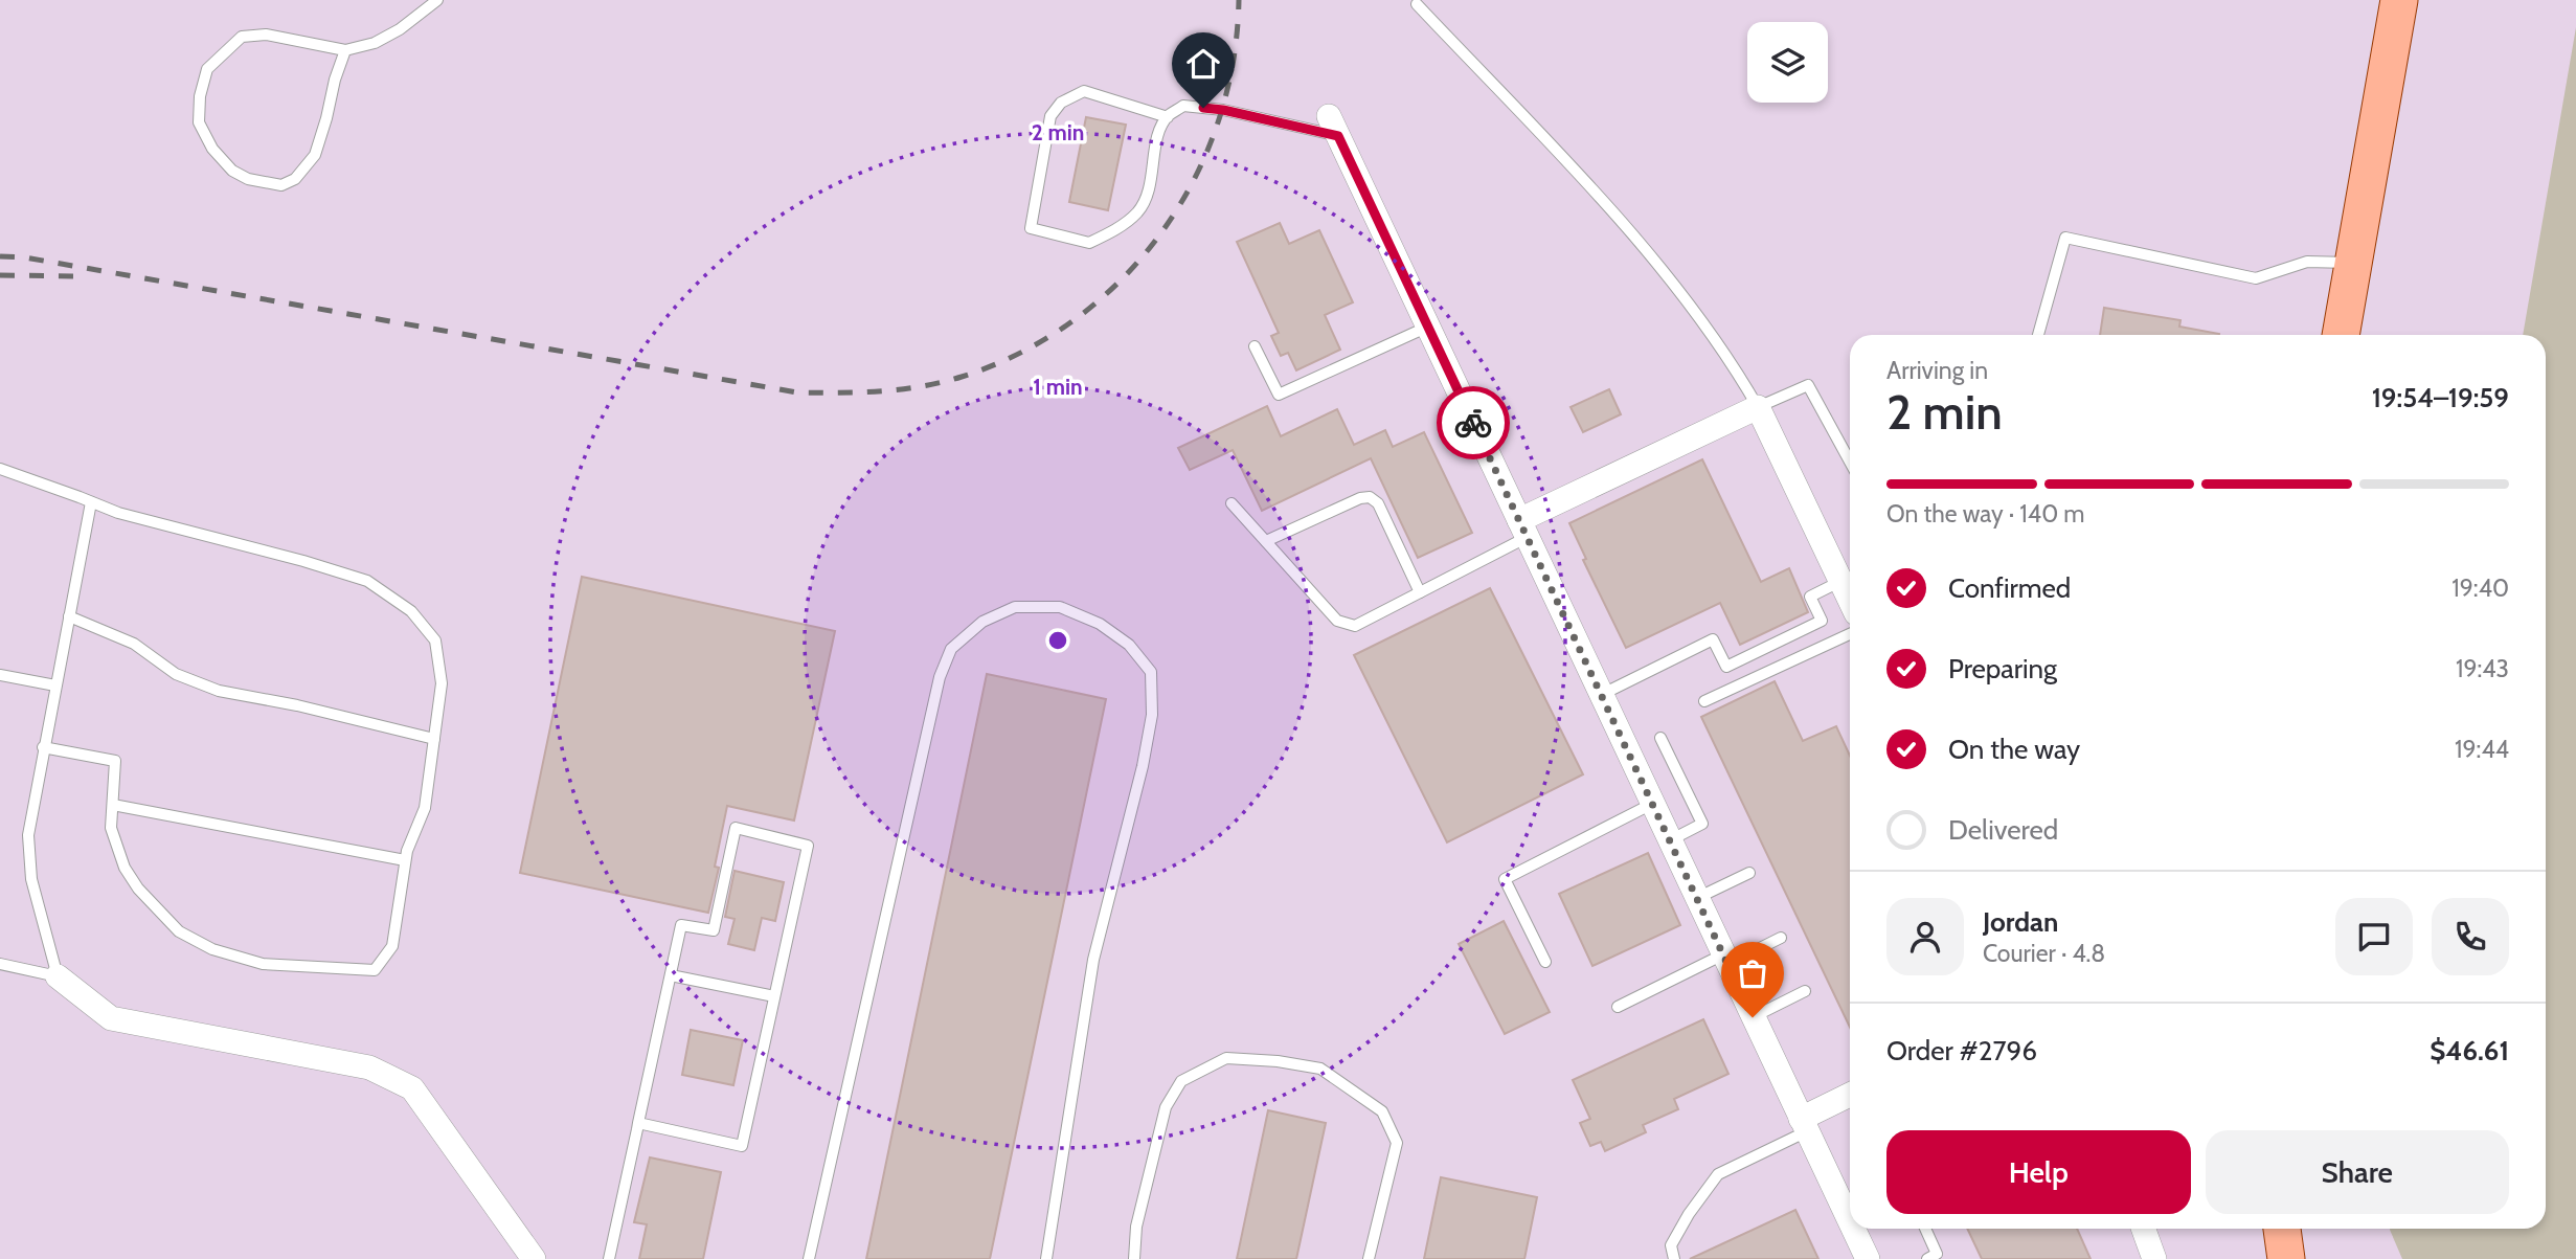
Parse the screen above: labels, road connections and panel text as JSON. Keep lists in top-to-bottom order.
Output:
{
  "page": {
    "heading": ["2 min", "Arriving in", "19:54–19:59"],
    "panel": [
      "Jordan",
      "Courier · 4.8",
      "Order #2796",
      "$46.61"
    ],
    "bar": "On the way · 140 m",
    "list": [
      ["Confirmed", "19:40"],
      ["Preparing", "19:43"],
      ["On the way", "19:44"],
      "Delivered"
    ],
    "buttons": ["Help", "Share"]
  },
  "rings": ["2 min", "1 min"]
}
